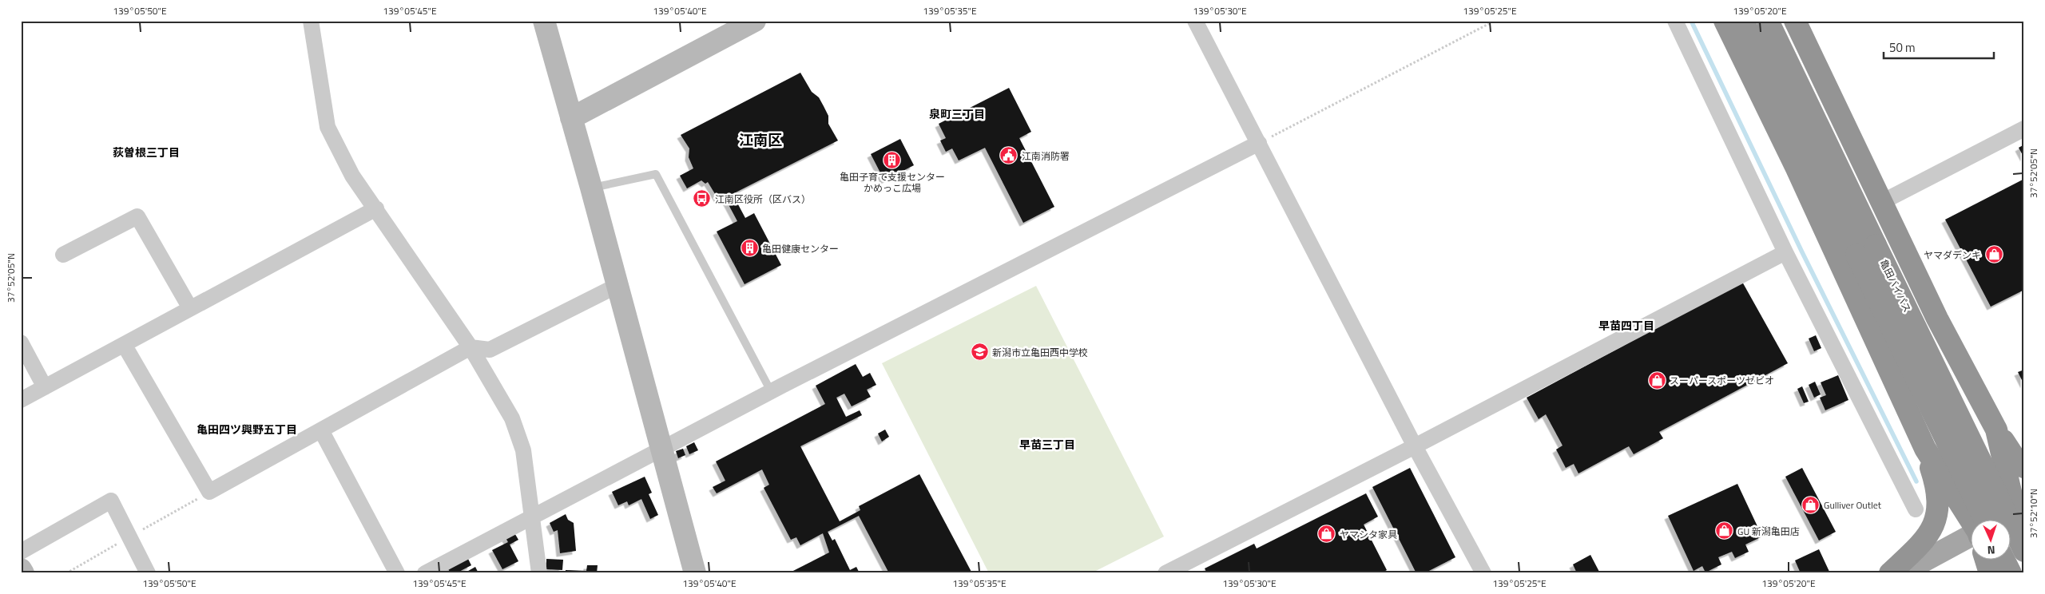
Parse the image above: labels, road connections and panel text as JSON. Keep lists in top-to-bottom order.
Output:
{
  "streets": {
    "highway": ["亀田バイパス"]
  },
  "districts": [
    "泉町三丁目",
    "江南区",
    "荻曽根三丁目",
    "早苗四丁目",
    "亀田四ツ興野五丁目",
    "早苗三丁目"
  ],
  "places": {
    "public building": ["江南消防署"],
    "building": ["亀田子育て支援センター かめっこ広場", "亀田健康センター"],
    "bus stop": ["江南区役所（区バス）"],
    "shop": [
      "ヤマダデンキ",
      "スーパースポーツゼビオ",
      "Gulliver Outlet",
      "GU 新潟亀田店",
      "ヤマシタ家具"
    ],
    "school or university": ["新潟市立亀田西中学校"]
  },
  "scale_bar": "50 m",
  "north": "bottom",
  "coordinates": [
    "139°05'50\"E",
    "139°05'45\"E",
    "139°05'40\"E",
    "139°05'35\"E",
    "139°05'30\"E",
    "139°05'25\"E",
    "139°05'20\"E",
    "37°52'05\"N",
    "37°52'10\"N"
  ]
}
